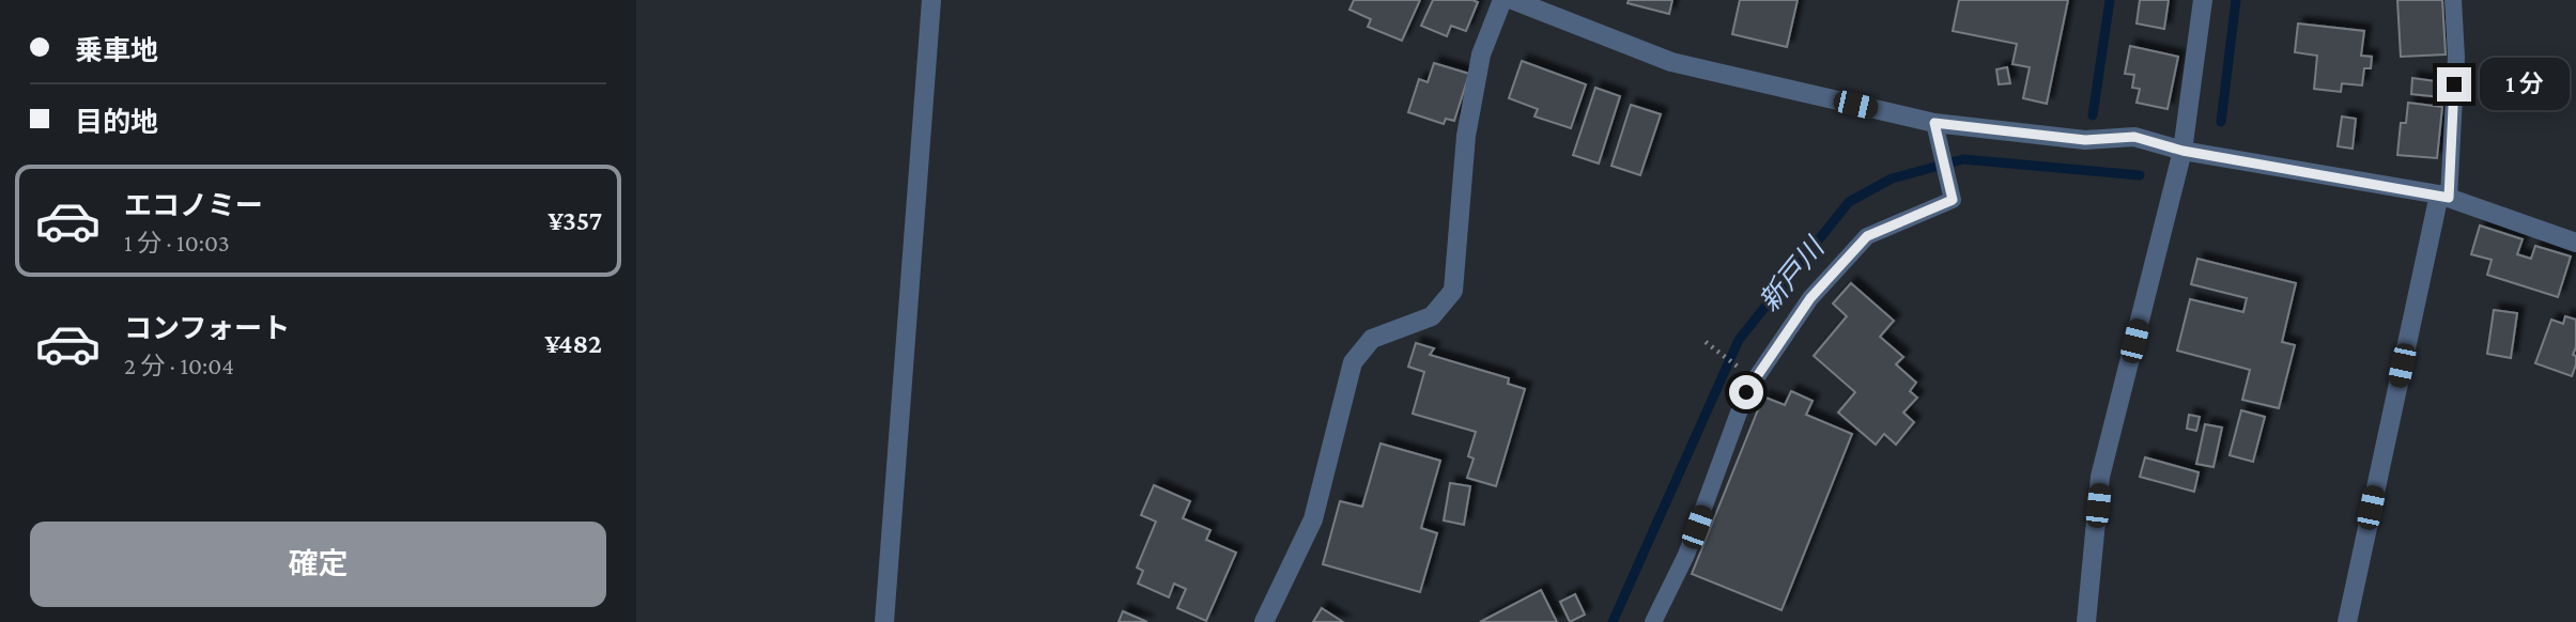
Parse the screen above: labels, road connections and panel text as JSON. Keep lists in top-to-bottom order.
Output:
{
  "water": ["新戸川"],
  "page": {
    "banner": ["乗車地", "目的地"],
    "bubble": "1 分",
    "list": [
      {
        "name": "エコノミー",
        "note": "1 分 · 10:03",
        "value": "¥357"
      },
      {
        "name": "コンフォート",
        "note": "2 分 · 10:04",
        "value": "¥482"
      }
    ],
    "buttons": "確定"
  }
}
